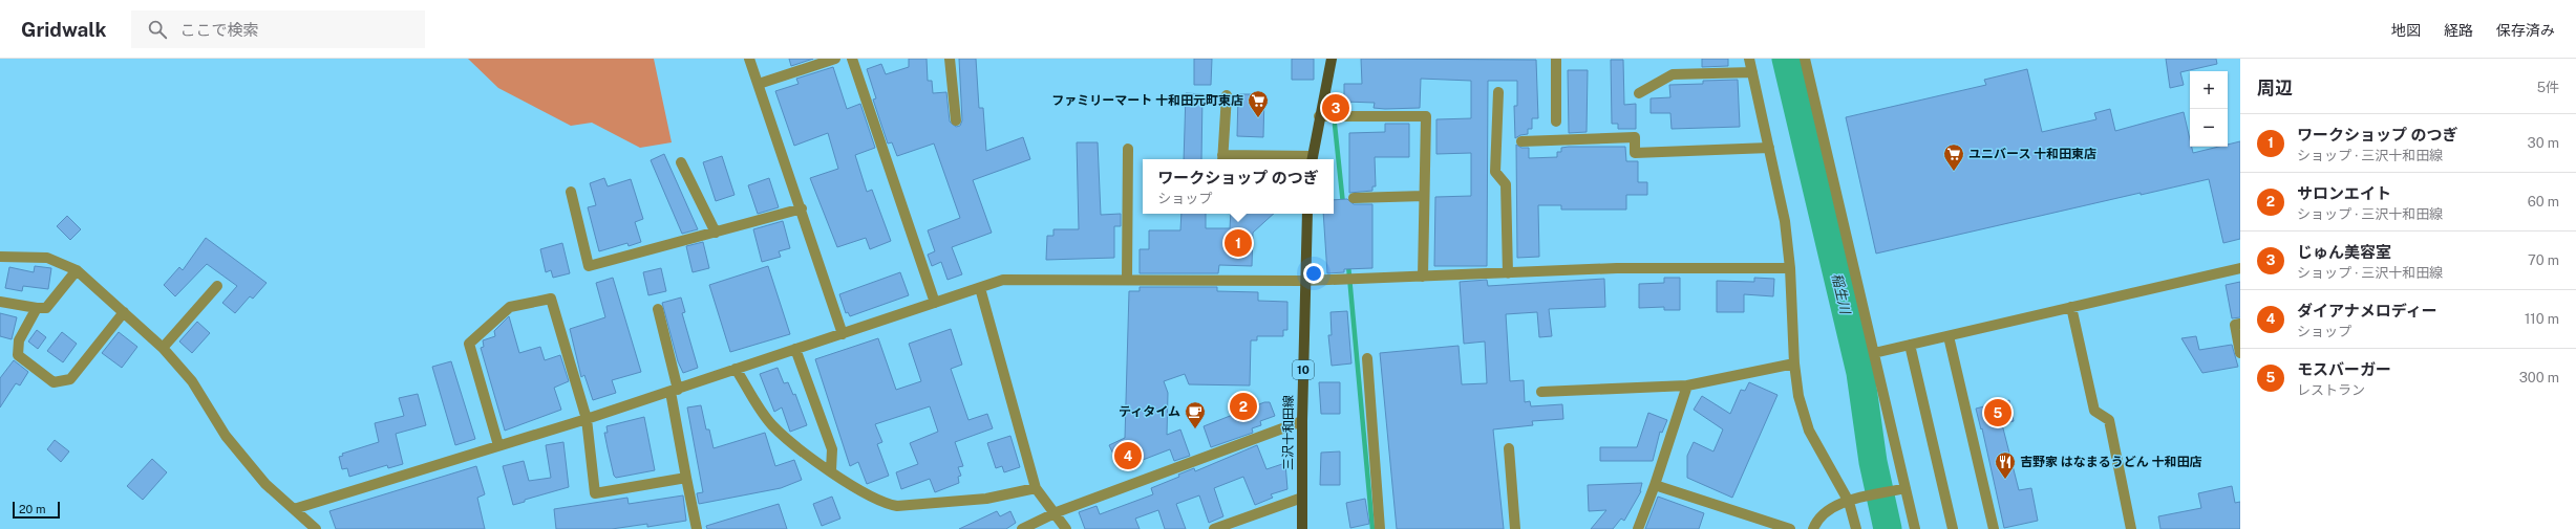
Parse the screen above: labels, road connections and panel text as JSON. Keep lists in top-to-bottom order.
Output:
{
  "streets": {
    "main road": ["10", "三沢十和田線"]
  },
  "water": ["稲生川"],
  "places": {
    "supermarket": ["ファミリーマート 十和田元町東店", "ユニバース 十和田東店"],
    "cafe": ["ティタイム"],
    "restaurant": ["吉野家 はなまるうどん 十和田店"]
  },
  "scale_bar": "20 m",
  "page": {
    "header": "Gridwalk",
    "search": "ここで検索",
    "nav": ["地図", "経路", "保存済み"],
    "heading": ["周辺", "5件"],
    "map_buttons": ["+", "−"],
    "pins": [
      "3",
      "1",
      "2",
      "5",
      "4"
    ],
    "list": [
      {
        "mark": "1",
        "name": "ワークショップ のつぎ",
        "note": "ショップ · 三沢十和田線",
        "value": "30 m"
      },
      {
        "mark": "2",
        "name": "サロンエイト",
        "note": "ショップ · 三沢十和田線",
        "value": "60 m"
      },
      {
        "mark": "3",
        "name": "じゅん美容室",
        "note": "ショップ · 三沢十和田線",
        "value": "70 m"
      },
      {
        "mark": "4",
        "name": "ダイアナメロディー",
        "note": "ショップ",
        "value": "110 m"
      },
      {
        "mark": "5",
        "name": "モスバーガー",
        "note": "レストラン",
        "value": "300 m"
      }
    ],
    "popup": ["ワークショップ のつぎ", "ショップ"],
    "scale": "20 m"
  }
}
